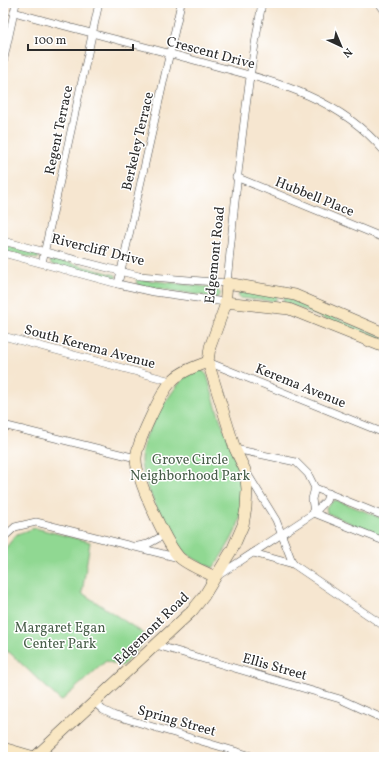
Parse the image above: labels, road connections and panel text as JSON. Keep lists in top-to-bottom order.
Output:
{
  "streets": {
    "street": [
      "Crescent Drive",
      "Regent Terrace",
      "Berkeley Terrace",
      "Hubbell Place",
      "Rivercliff Drive",
      "Edgemont Road",
      "South Kerema Avenue",
      "Kerema Avenue",
      "Ellis Street",
      "Spring Street"
    ]
  },
  "crossings": [
    ["Crescent Drive", "Regent Terrace"],
    ["Crescent Drive", "Berkeley Terrace"],
    ["Crescent Drive", "Edgemont Road"],
    ["Regent Terrace", "Rivercliff Drive"],
    ["Berkeley Terrace", "Rivercliff Drive"],
    ["Hubbell Place", "Edgemont Road"],
    ["Rivercliff Drive", "Edgemont Road"],
    ["Edgemont Road", "Kerema Avenue"],
    ["Edgemont Road", "Ellis Street"],
    ["Edgemont Road", "Spring Street"]
  ],
  "parks": ["Grove Circle Neighborhood Park", "Margaret Egan Center Park"],
  "scale_bar": "100 m",
  "north": "bottom right"
}
